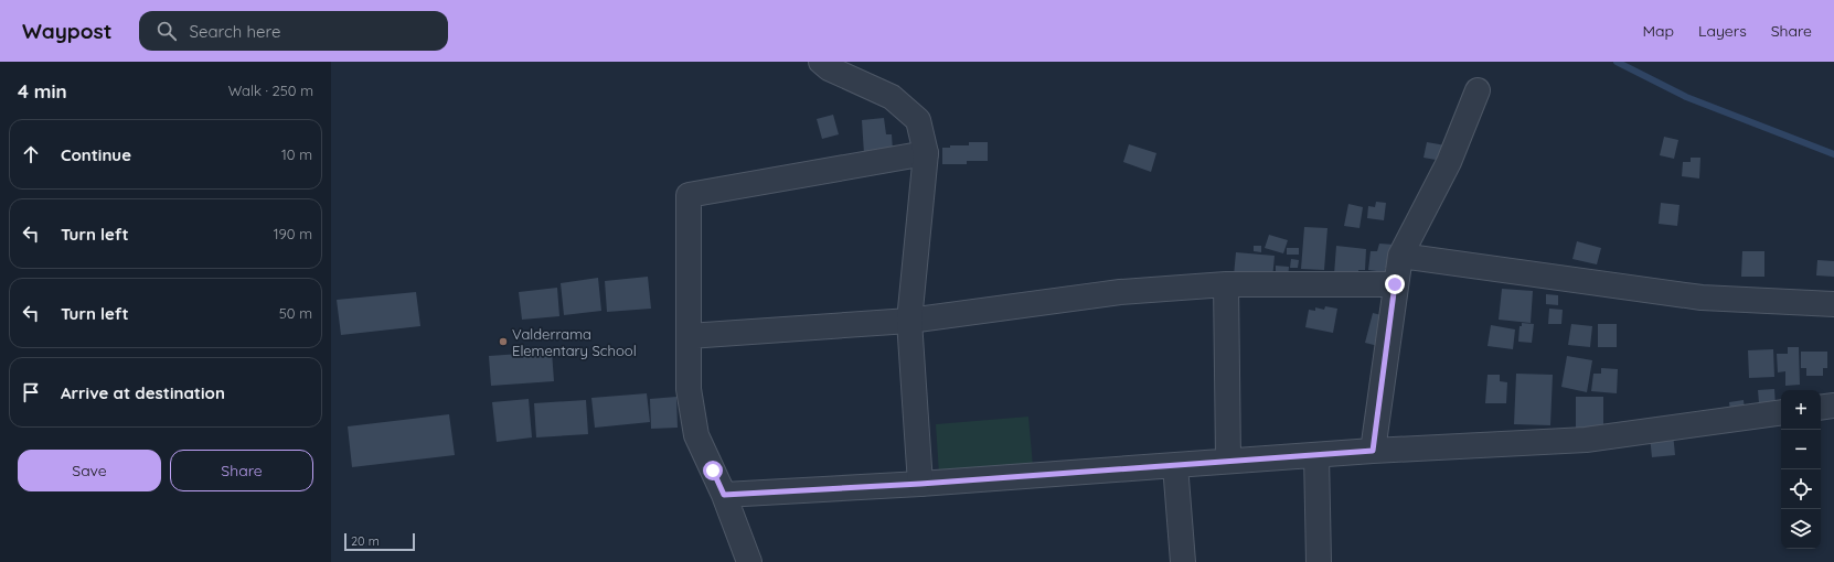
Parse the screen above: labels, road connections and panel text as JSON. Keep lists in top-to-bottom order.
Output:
{
  "places": ["Valderrama Elementary School"],
  "scale_bar": "20 m",
  "page": {
    "header": "Waypost",
    "search": "Search here",
    "nav": ["Map", "Layers", "Share"],
    "heading": ["4 min", "Walk · 250 m"],
    "list": [
      ["Continue", "10 m"],
      ["Turn left", "190 m"],
      ["Turn left", "50 m"],
      "Arrive at destination"
    ],
    "map_buttons": ["+", "−"],
    "buttons": ["Save", "Share"],
    "scale": "20 m"
  }
}
